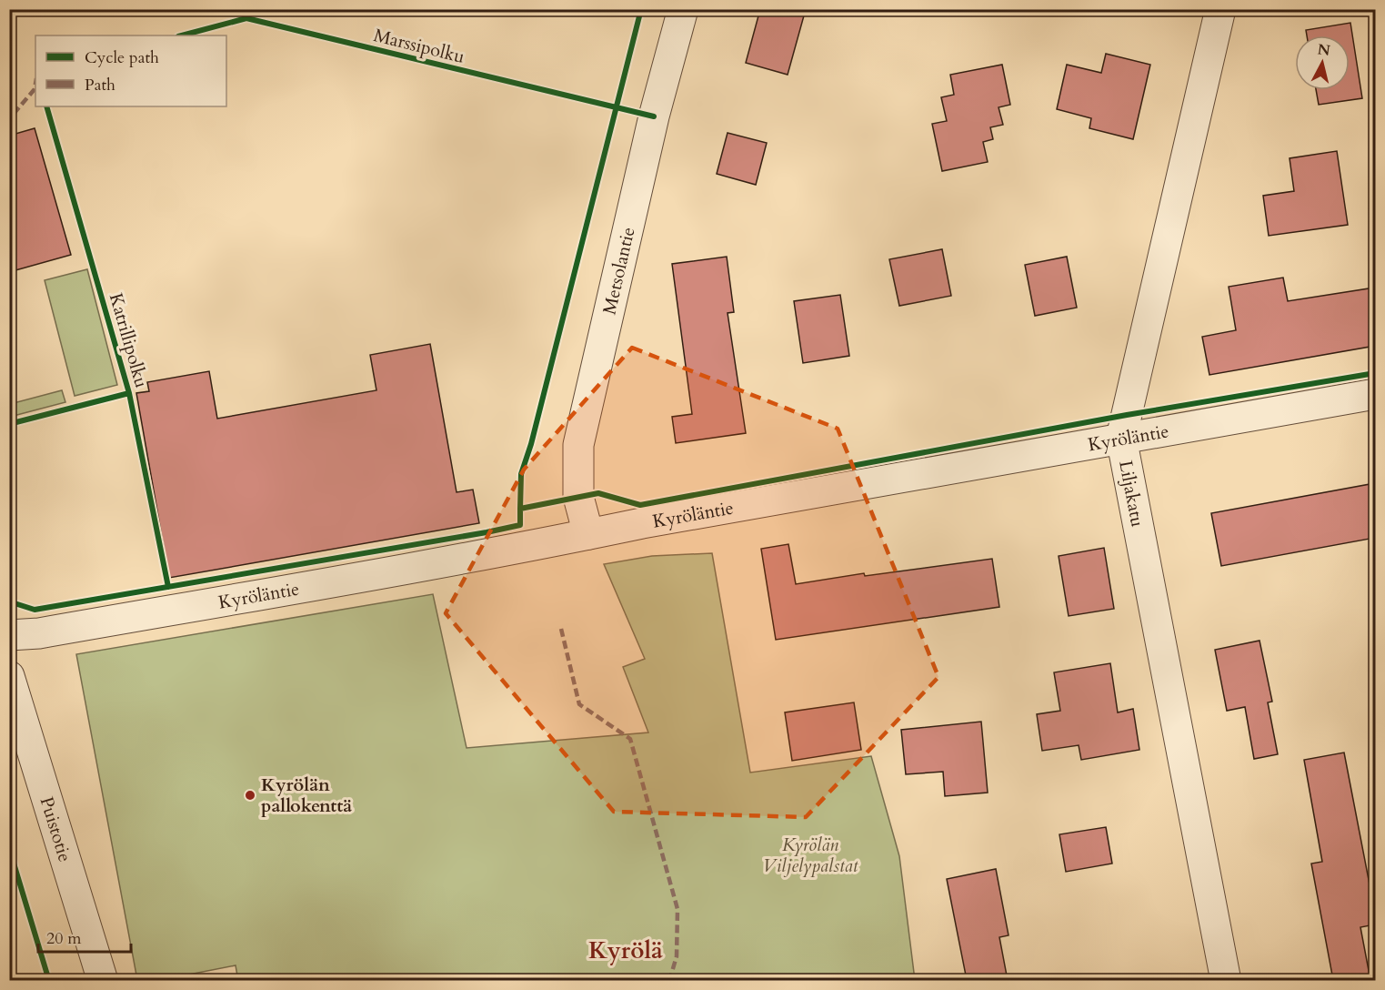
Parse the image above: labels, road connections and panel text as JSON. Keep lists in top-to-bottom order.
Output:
{
  "streets": {
    "street": [
      "Metsolantie",
      "Kyröläntie",
      "Liljakatu",
      "Puistotie"
    ],
    "cycle path": ["Marssipolku", "Katrillipolku"]
  },
  "crossings": [
    ["Metsolantie", "Kyröläntie"],
    ["Kyröläntie", "Liljakatu"]
  ],
  "districts": ["Kyrölä"],
  "parks": ["Kyrölän Viljelypalstat"],
  "places": ["Kyrölän pallokenttä"],
  "legend": ["Cycle path", "Path"],
  "scale_bar": "20 m",
  "north": "top"
}
